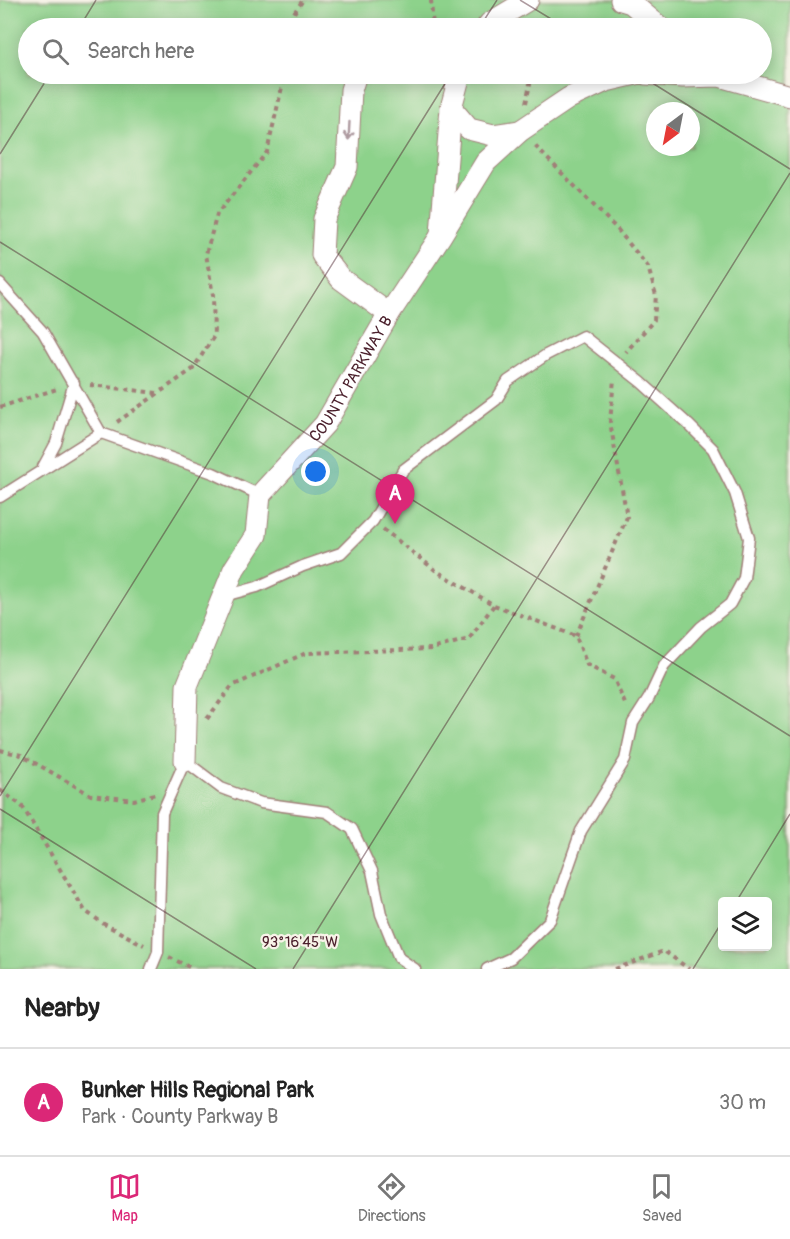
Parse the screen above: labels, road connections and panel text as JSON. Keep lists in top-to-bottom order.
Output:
{
  "streets": {
    "street": ["COUNTY PARKWAY B"]
  },
  "north": "bottom left",
  "page": {
    "search": "Search here",
    "pins": "A",
    "heading": "Nearby",
    "list": [
      {
        "mark": "A",
        "name": "Bunker Hills Regional Park",
        "note": "Park · County Parkway B",
        "value": "30 m"
      }
    ],
    "nav": ["Map", "Directions", "Saved"]
  },
  "coordinates": ["93°16'45\"W"]
}
